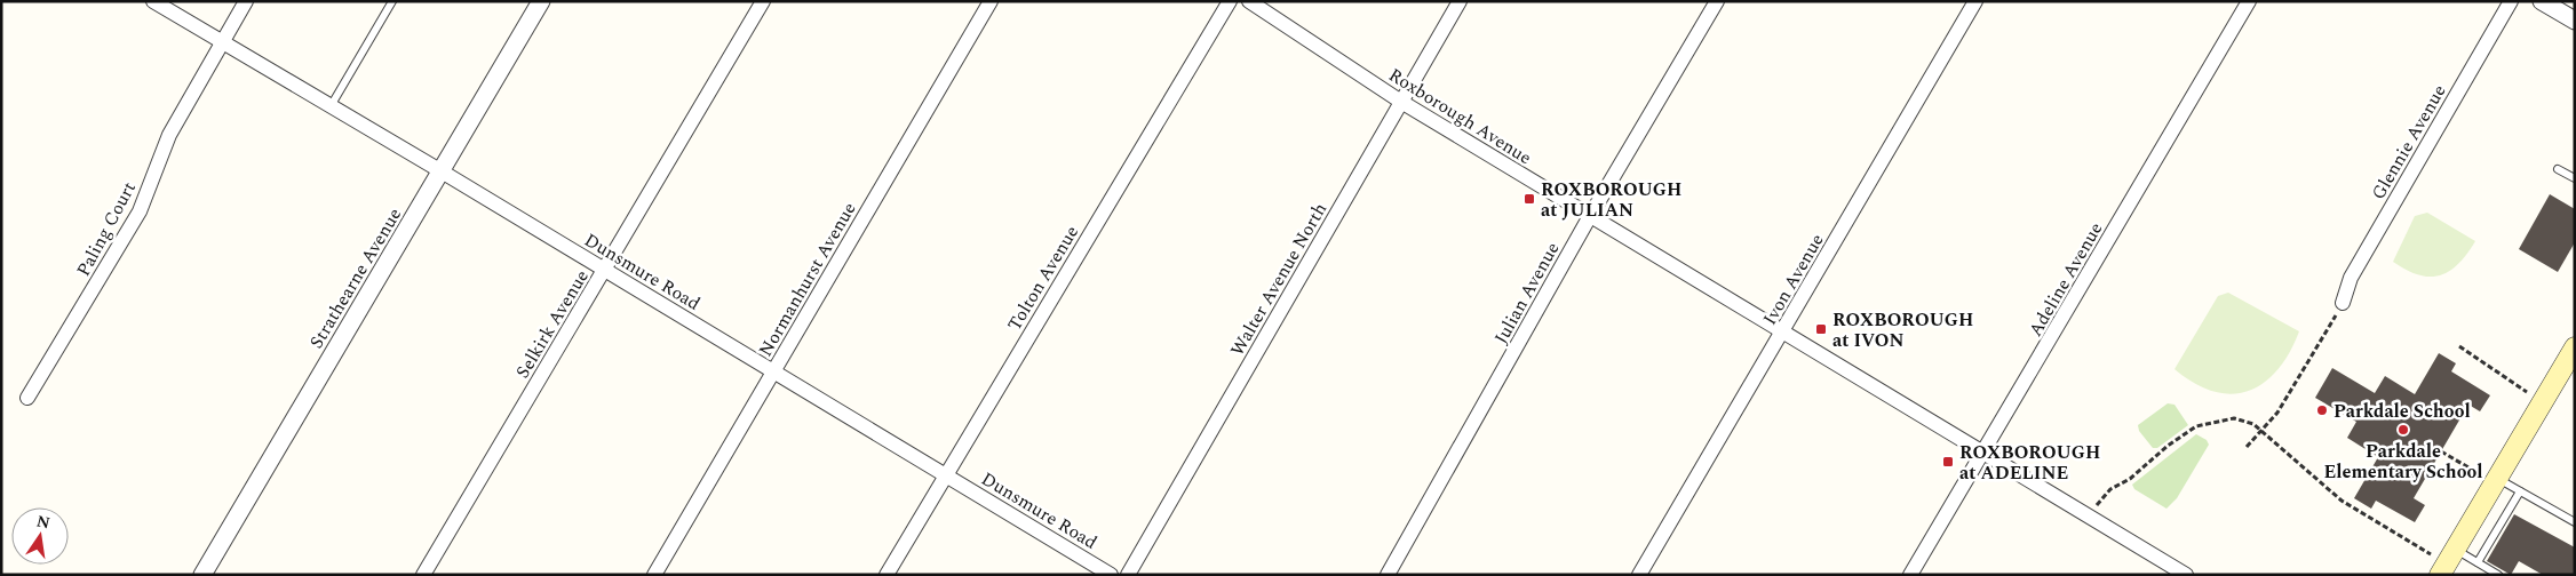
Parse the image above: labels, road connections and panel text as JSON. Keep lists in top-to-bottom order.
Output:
{
  "streets": {
    "street": [
      "Roxborough Avenue",
      "Glennie Avenue",
      "Paling Court",
      "Dunsmure Road",
      "Strathearne Avenue",
      "Tolton Avenue",
      "Normanhurst Avenue",
      "Walter Avenue North",
      "Ivon Avenue",
      "Adeline Avenue",
      "Julian Avenue",
      "Selkirk Avenue"
    ]
  },
  "crossings": [
    ["Roxborough Avenue", "Walter Avenue North"],
    ["Roxborough Avenue", "Ivon Avenue"],
    ["Roxborough Avenue", "Adeline Avenue"],
    ["Roxborough Avenue", "Julian Avenue"],
    ["Paling Court", "Dunsmure Road"],
    ["Dunsmure Road", "Strathearne Avenue"],
    ["Dunsmure Road", "Tolton Avenue"],
    ["Dunsmure Road", "Normanhurst Avenue"],
    ["Dunsmure Road", "Selkirk Avenue"]
  ],
  "places": {
    "transit": ["ROXBOROUGH at JULIAN", "ROXBOROUGH at IVON", "ROXBOROUGH at ADELINE"],
    "other": ["Parkdale School", "Parkdale Elementary School"]
  },
  "north": "top"
}
